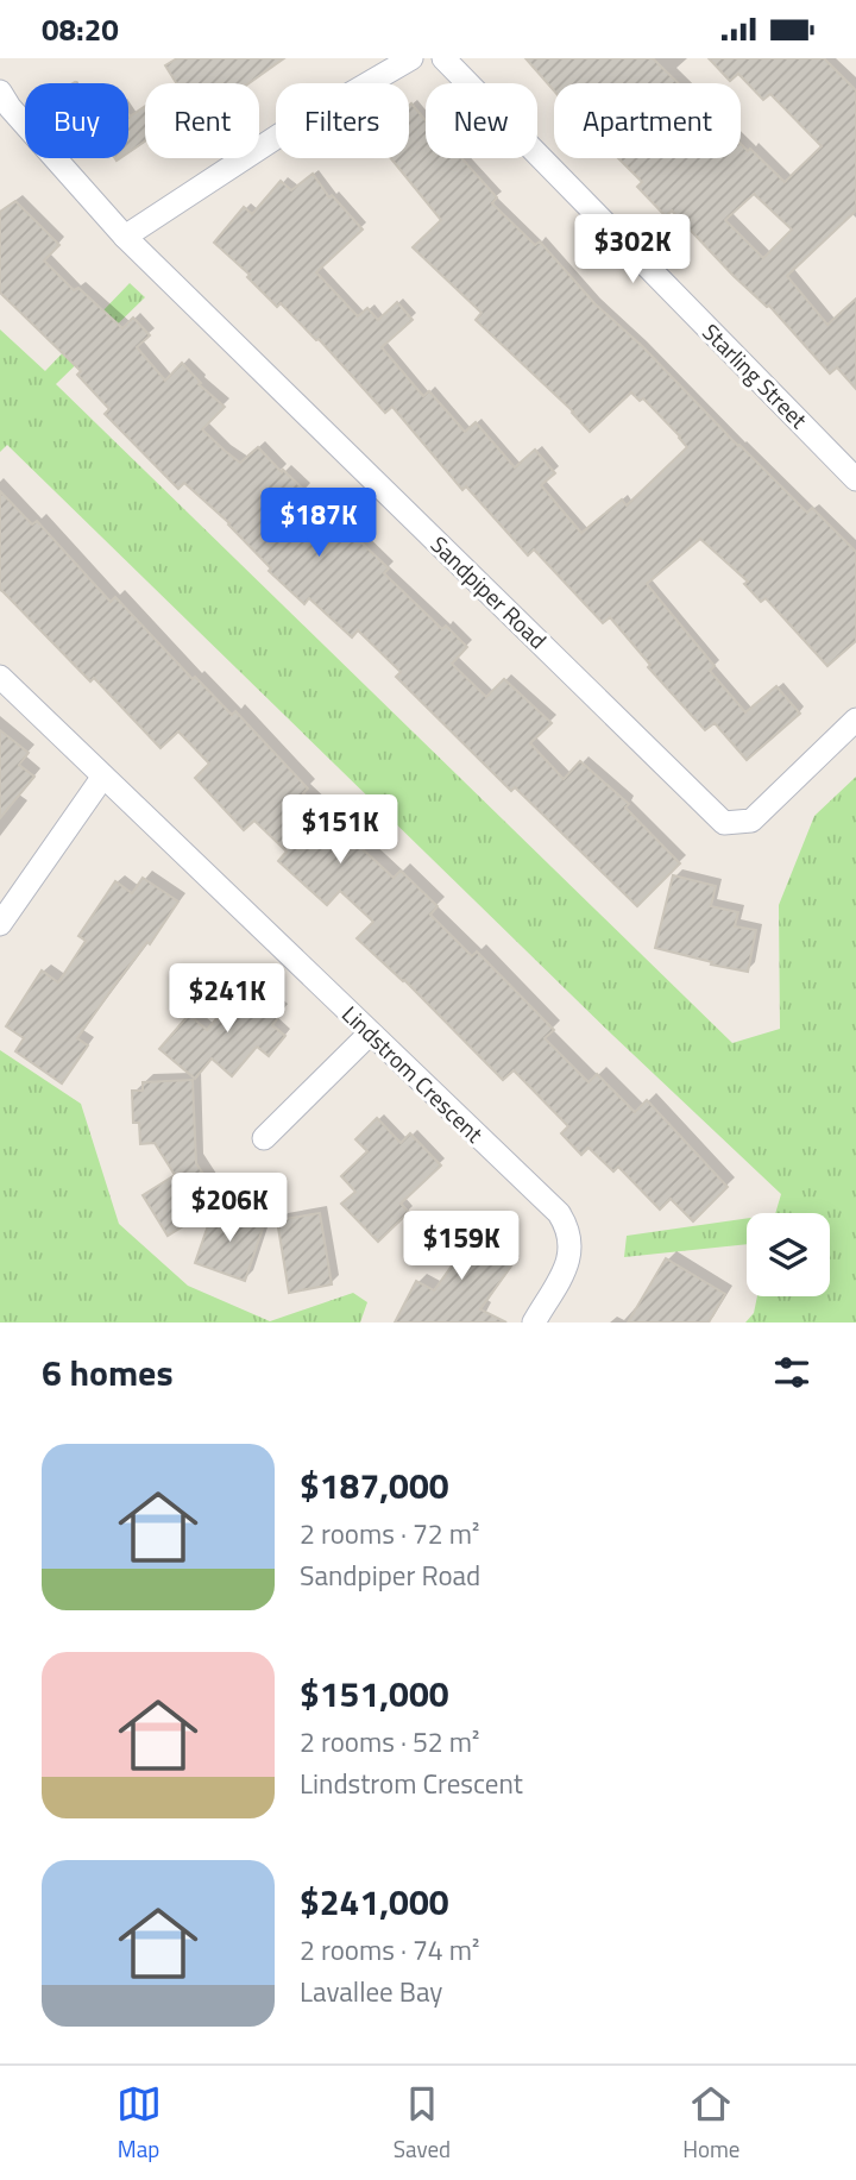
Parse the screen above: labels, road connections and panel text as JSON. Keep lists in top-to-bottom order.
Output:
{
  "streets": {
    "street": ["Starling Street", "Sandpiper Road", "Lindstrom Crescent"]
  },
  "page": {
    "status": "08:20",
    "chip": [
      "Buy",
      "Rent",
      "Filters",
      "New",
      "Apartment"
    ],
    "price": [
      "$302K",
      "$187K",
      "$151K",
      "$241K",
      "$206K",
      "$159K"
    ],
    "heading": "6 homes",
    "list": [
      {
        "name": "$187,000",
        "note": "2 rooms · 72 m² · Sandpiper Road"
      },
      {
        "name": "$151,000",
        "note": "2 rooms · 52 m² · Lindstrom Crescent"
      },
      {
        "name": "$241,000",
        "note": "2 rooms · 74 m² · Lavallee Bay"
      }
    ],
    "tabs": ["Map", "Saved", "Home"]
  }
}
